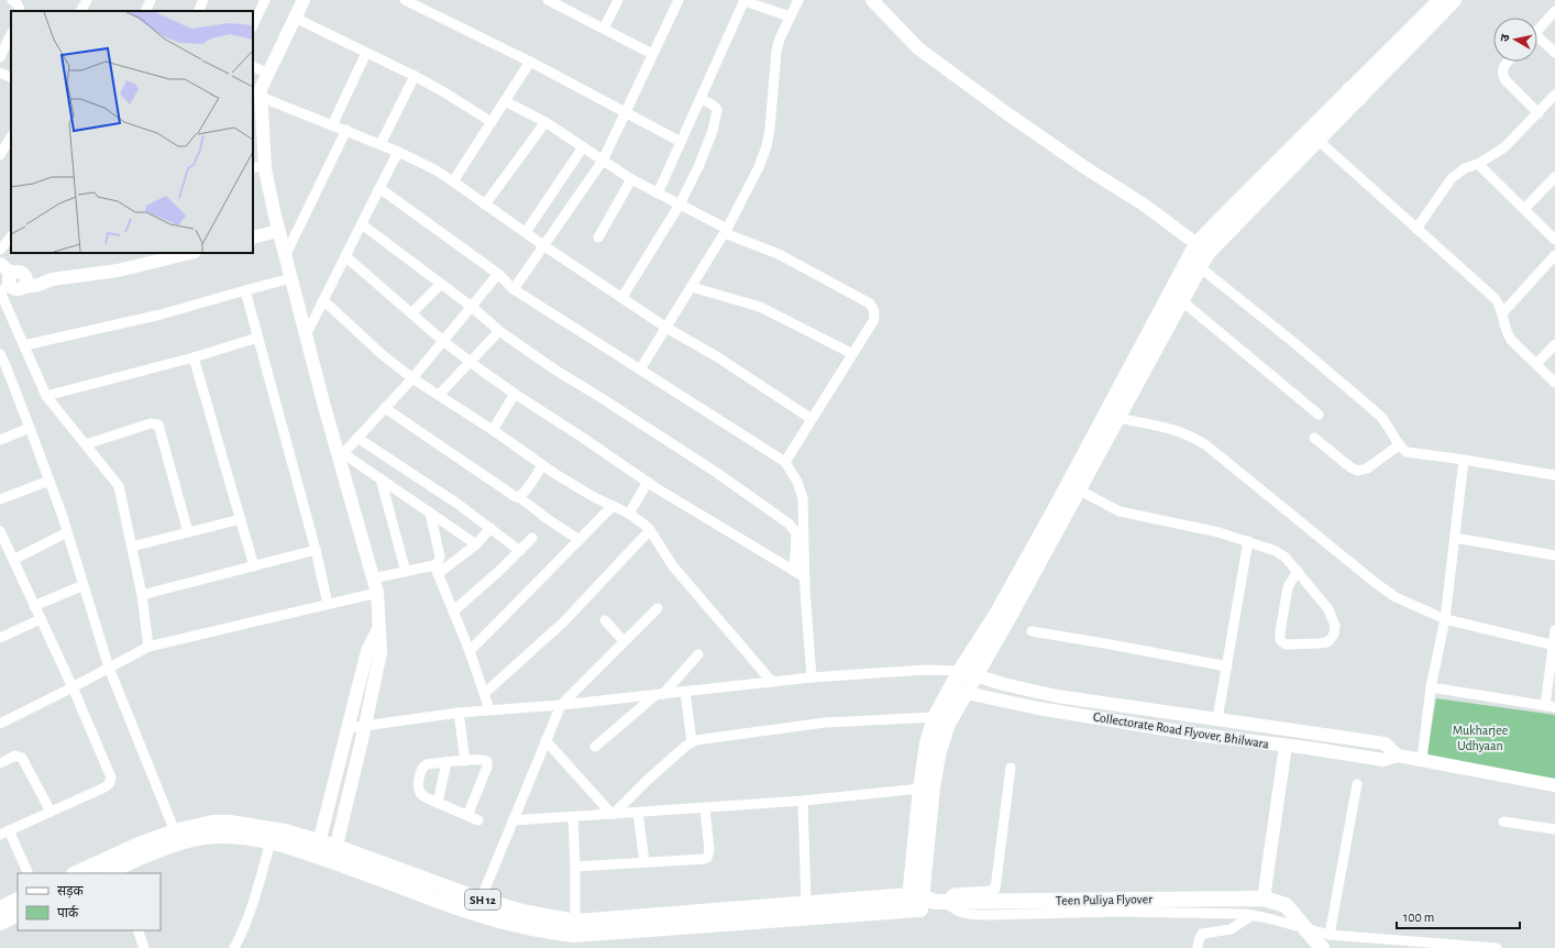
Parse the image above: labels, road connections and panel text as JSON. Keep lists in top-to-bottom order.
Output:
{
  "streets": {
    "main road": ["SH 12", "Teen Puliya Flyover"],
    "street": ["Collectorate Road Flyover, Bhilwara"]
  },
  "crossings": [
    ["SH 12", "Teen Puliya Flyover"]
  ],
  "parks": ["Mukharjee Udhyaan"],
  "legend": ["सड़क", "पार्क"],
  "scale_bar": "100 m",
  "north": "left"
}
